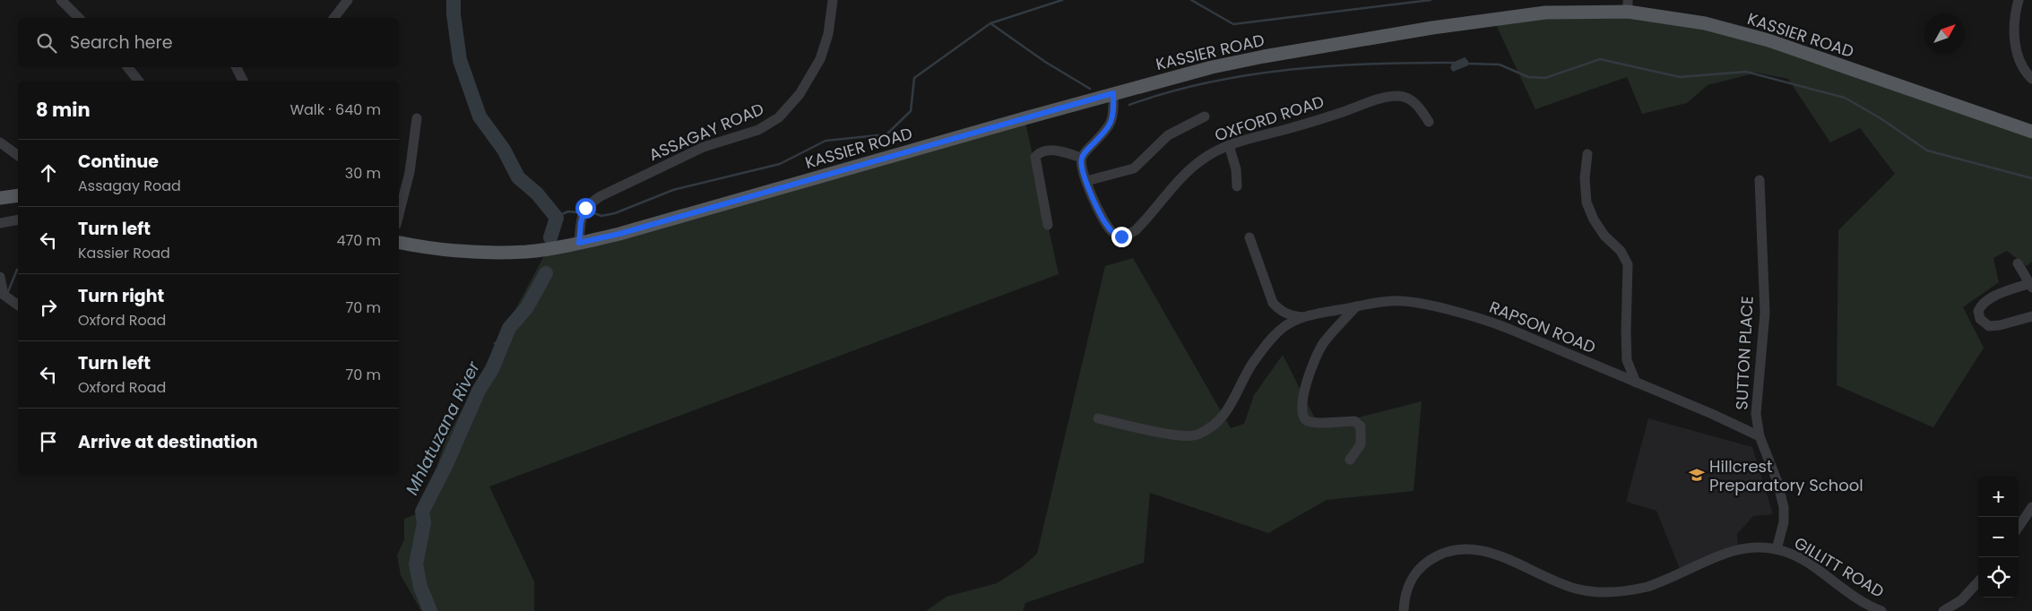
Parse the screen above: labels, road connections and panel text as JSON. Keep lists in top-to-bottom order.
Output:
{
  "streets": {
    "main road": ["KASSIER ROAD"],
    "street": [
      "OXFORD ROAD",
      "ASSAGAY ROAD",
      "RAPSON ROAD",
      "SUTTON PLACE",
      "GILLITT ROAD"
    ]
  },
  "crossings": [
    ["KASSIER ROAD", "ASSAGAY ROAD"],
    ["RAPSON ROAD", "SUTTON PLACE"],
    ["SUTTON PLACE", "GILLITT ROAD"]
  ],
  "water": ["Mhlatuzana River"],
  "places": {
    "school or university": ["Hillcrest Preparatory School"]
  },
  "north": "top right",
  "page": {
    "search": "Search here",
    "heading": ["8 min", "Walk · 640 m"],
    "list": [
      ["Continue", "Assagay Road", "30 m"],
      ["Turn left", "Kassier Road", "470 m"],
      ["Turn right", "Oxford Road", "70 m"],
      ["Turn left", "Oxford Road", "70 m"],
      "Arrive at destination"
    ],
    "map_buttons": ["+", "−"]
  }
}
